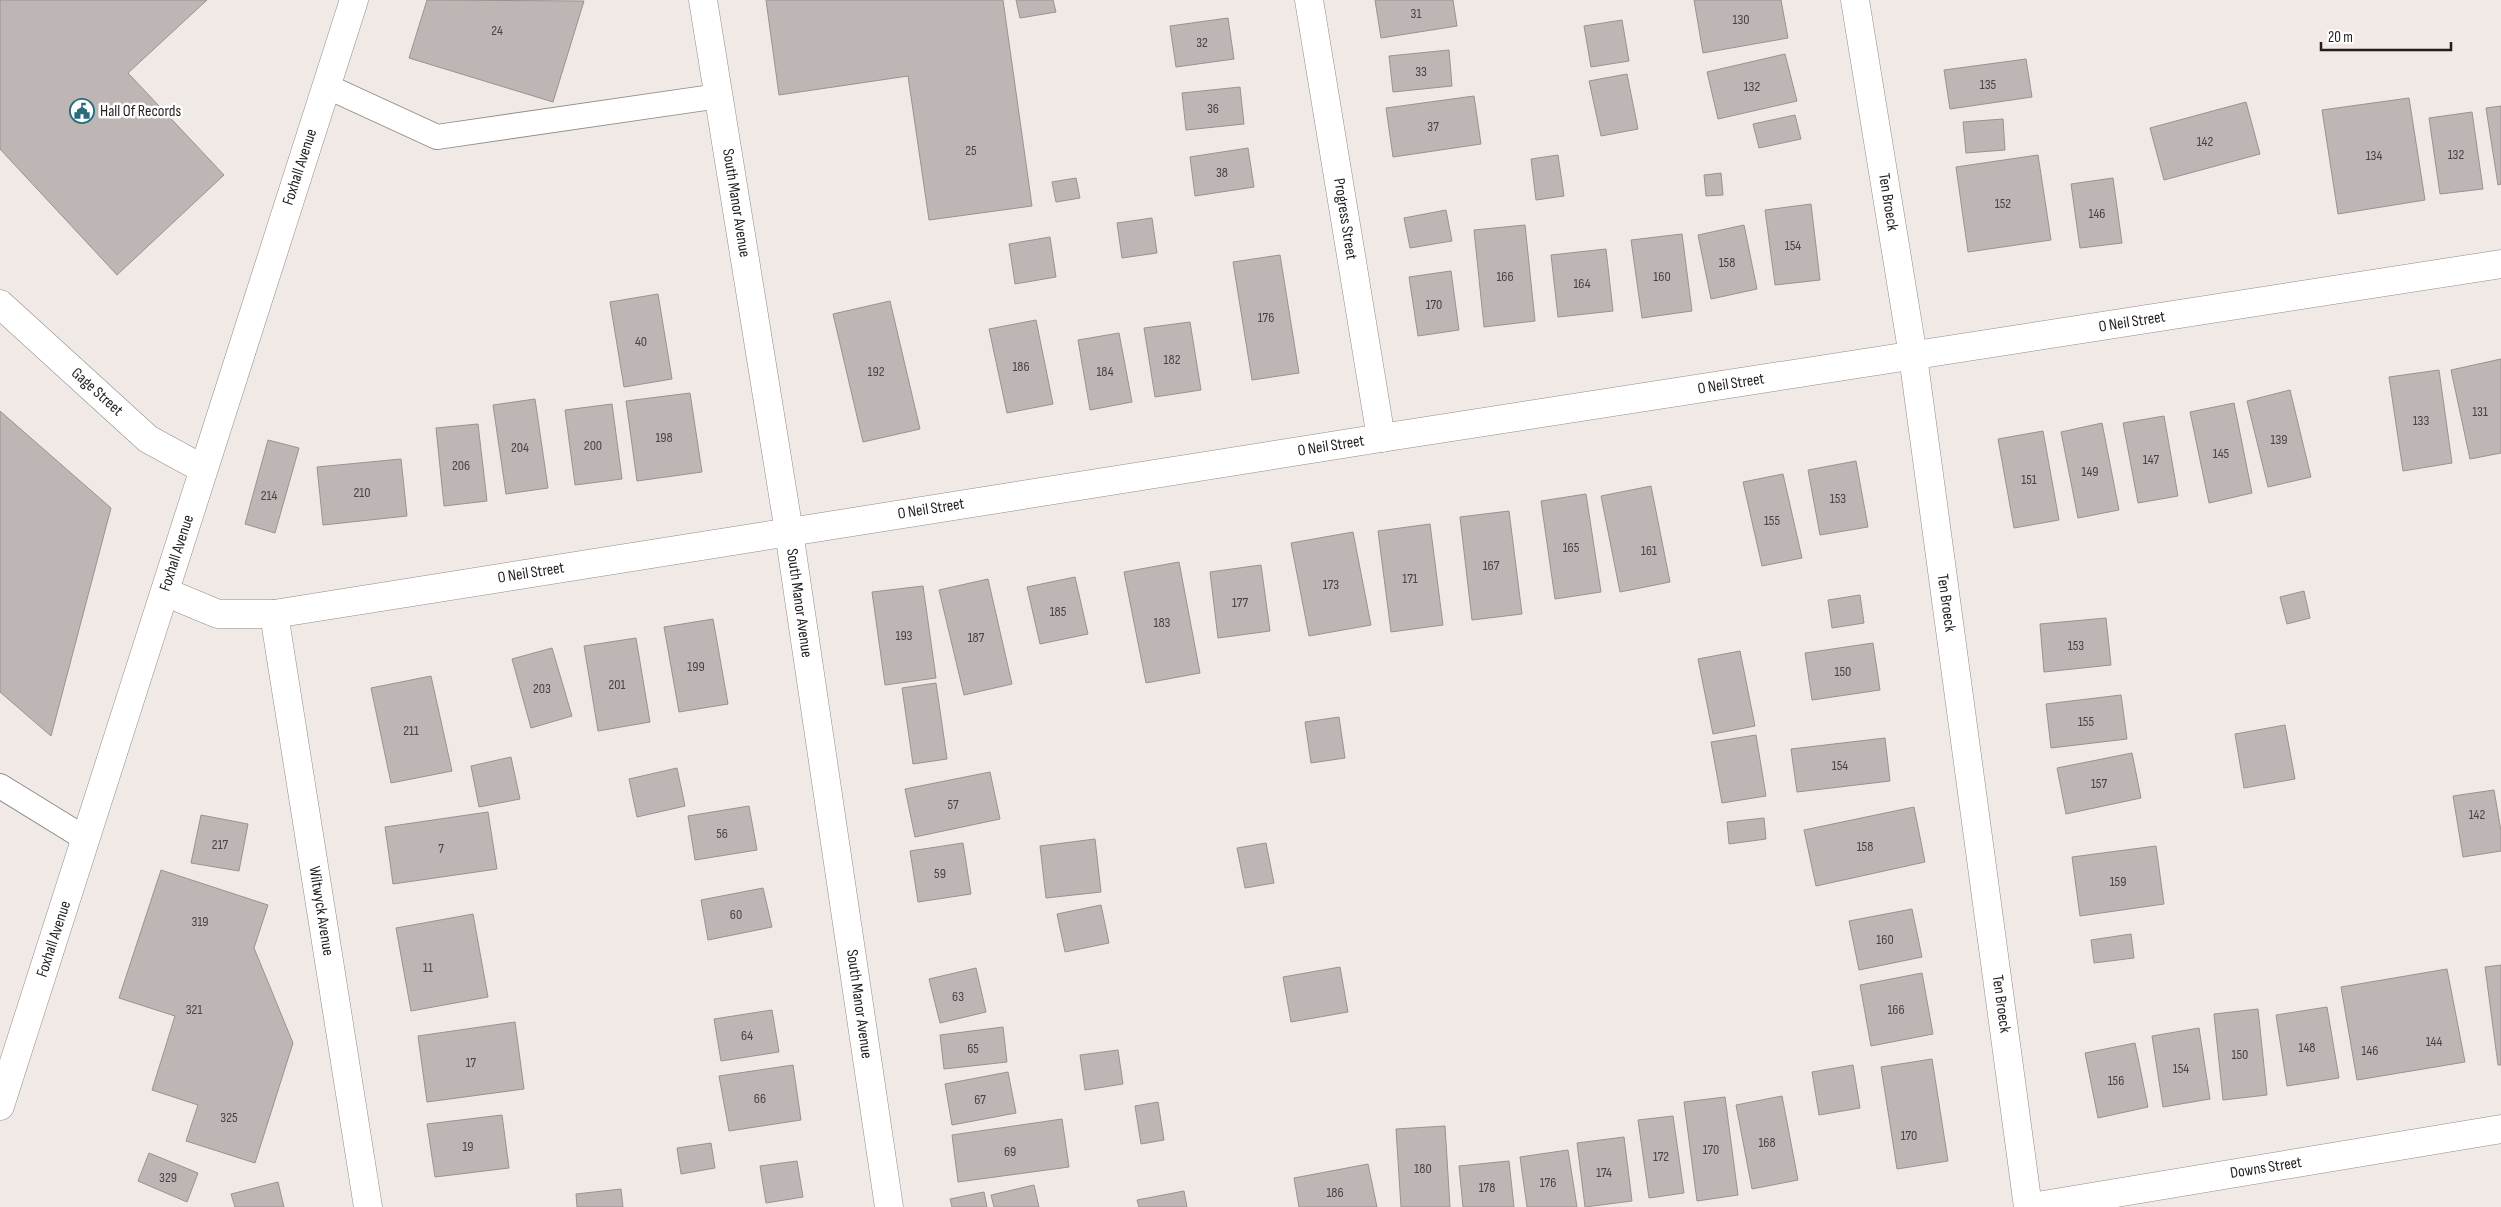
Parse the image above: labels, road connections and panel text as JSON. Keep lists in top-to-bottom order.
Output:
{
  "streets": {
    "street": [
      "Foxhall Avenue",
      "Ten Broeck",
      "South Manor Avenue",
      "Progress Street",
      "O Neil Street",
      "Gage Street",
      "Wiltwyck Avenue",
      "Downs Street"
    ]
  },
  "crossings": [
    ["Foxhall Avenue", "O Neil Street"],
    ["Foxhall Avenue", "Gage Street"],
    ["Ten Broeck", "O Neil Street"],
    ["Ten Broeck", "Downs Street"],
    ["South Manor Avenue", "O Neil Street"],
    ["Progress Street", "O Neil Street"],
    ["O Neil Street", "Wiltwyck Avenue"]
  ],
  "places": {
    "public building": ["Hall Of Records"]
  },
  "house_numbers": [
    "31",
    "130",
    "24",
    "32",
    "33",
    "135",
    "132",
    "36",
    "37",
    "142",
    "25",
    "132",
    "134",
    "38",
    "152",
    "146",
    "154",
    "158",
    "166",
    "160",
    "164",
    "170",
    "176",
    "40",
    "182",
    "186",
    "192",
    "184",
    "131",
    "133",
    "198",
    "139",
    "200",
    "204",
    "145",
    "147",
    "206",
    "149",
    "151",
    "210",
    "214",
    "153",
    "155",
    "165",
    "161",
    "167",
    "171",
    "173",
    "177",
    "185",
    "183",
    "193",
    "187",
    "153",
    "199",
    "150",
    "201",
    "203",
    "155",
    "211",
    "154",
    "157",
    "57",
    "142",
    "56",
    "217",
    "158",
    "7",
    "59",
    "159",
    "60",
    "319",
    "160",
    "11",
    "63",
    "321",
    "166",
    "64",
    "144",
    "148",
    "65",
    "146",
    "150",
    "17",
    "154",
    "156",
    "66",
    "67",
    "325",
    "170",
    "168",
    "19",
    "170",
    "69",
    "172",
    "180",
    "174",
    "329",
    "176",
    "178",
    "186"
  ],
  "scale_bar": "20 m"
}
